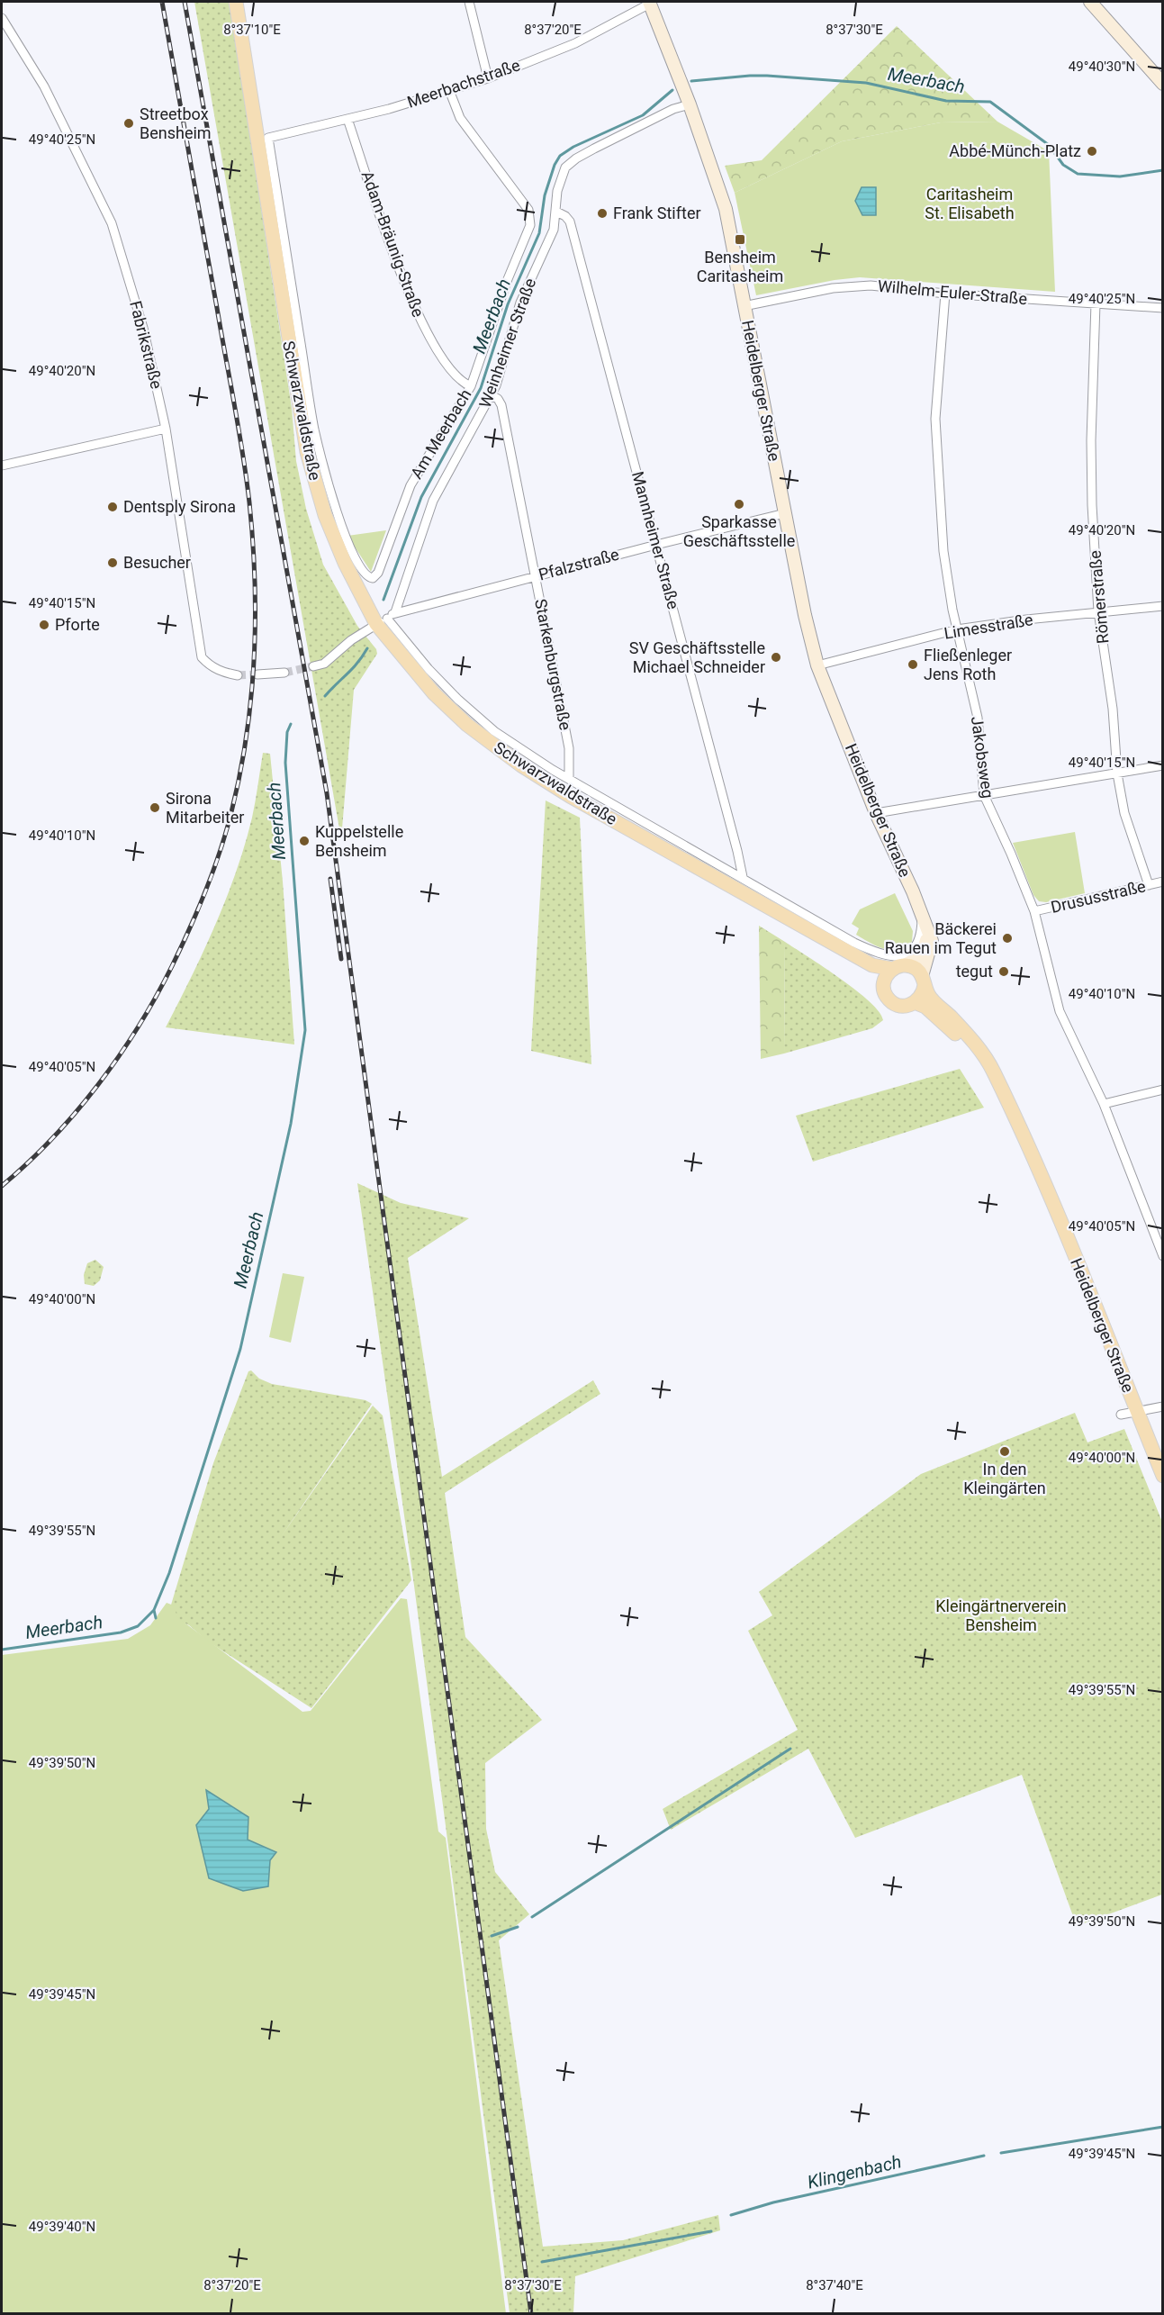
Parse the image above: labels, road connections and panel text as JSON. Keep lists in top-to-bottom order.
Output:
{
  "streets": {
    "main road": ["Heidelberger Straße", "Schwarzwaldstraße"],
    "street": [
      "Meerbachstraße",
      "Adam-Bräunig-Straße",
      "Wilhelm-Euler-Straße",
      "Weinheimer Straße",
      "Fabrikstraße",
      "Am Meerbach",
      "Mannheimer Straße",
      "Pfalzstraße",
      "Römerstraße",
      "Limesstraße",
      "Starkenburgstraße",
      "Jakobsweg",
      "Drususstraße"
    ]
  },
  "crossings": [
    ["Meerbachstraße", "Adam-Bräunig-Straße"],
    ["Meerbachstraße", "Heidelberger Straße"],
    ["Meerbachstraße", "Schwarzwaldstraße"],
    ["Meerbachstraße", "Am Meerbach"],
    ["Adam-Bräunig-Straße", "Am Meerbach"],
    ["Wilhelm-Euler-Straße", "Heidelberger Straße"],
    ["Wilhelm-Euler-Straße", "Römerstraße"],
    ["Wilhelm-Euler-Straße", "Jakobsweg"],
    ["Weinheimer Straße", "Heidelberger Straße"],
    ["Weinheimer Straße", "Mannheimer Straße"],
    ["Weinheimer Straße", "Pfalzstraße"],
    ["Weinheimer Straße", "Starkenburgstraße"],
    ["Heidelberger Straße", "Schwarzwaldstraße"],
    ["Heidelberger Straße", "Pfalzstraße"],
    ["Heidelberger Straße", "Limesstraße"],
    ["Schwarzwaldstraße", "Am Meerbach"],
    ["Schwarzwaldstraße", "Mannheimer Straße"],
    ["Schwarzwaldstraße", "Pfalzstraße"],
    ["Schwarzwaldstraße", "Starkenburgstraße"],
    ["Mannheimer Straße", "Pfalzstraße"],
    ["Pfalzstraße", "Starkenburgstraße"],
    ["Römerstraße", "Limesstraße"],
    ["Römerstraße", "Drususstraße"],
    ["Limesstraße", "Jakobsweg"],
    ["Jakobsweg", "Drususstraße"]
  ],
  "water": ["Meerbach", "Klingenbach"],
  "parks": ["Caritasheim St. Elisabeth", "Kleingärtnerverein Bensheim"],
  "places": {
    "other": [
      "Streetbox Bensheim",
      "Abbé-Münch-Platz",
      "Frank Stifter",
      "Sparkasse Geschäftsstelle",
      "Dentsply Sirona",
      "Besucher",
      "Pforte",
      "SV Geschäftsstelle Michael Schneider",
      "Fließenleger Jens Roth",
      "Sirona Mitarbeiter",
      "Kuppelstelle Bensheim",
      "Bäckerei Rauen im Tegut",
      "tegut",
      "In den Kleingärten"
    ],
    "transit": ["Bensheim Caritasheim"]
  },
  "coordinates": [
    "8°37'10\"E",
    "8°37'20\"E",
    "8°37'30\"E",
    "49°40'30\"N",
    "49°40'25\"N",
    "49°40'20\"N",
    "49°40'15\"N",
    "49°40'10\"N",
    "49°40'05\"N",
    "49°40'00\"N",
    "49°39'55\"N",
    "49°39'50\"N",
    "49°39'45\"N",
    "49°39'40\"N",
    "8°37'40\"E"
  ]
}
